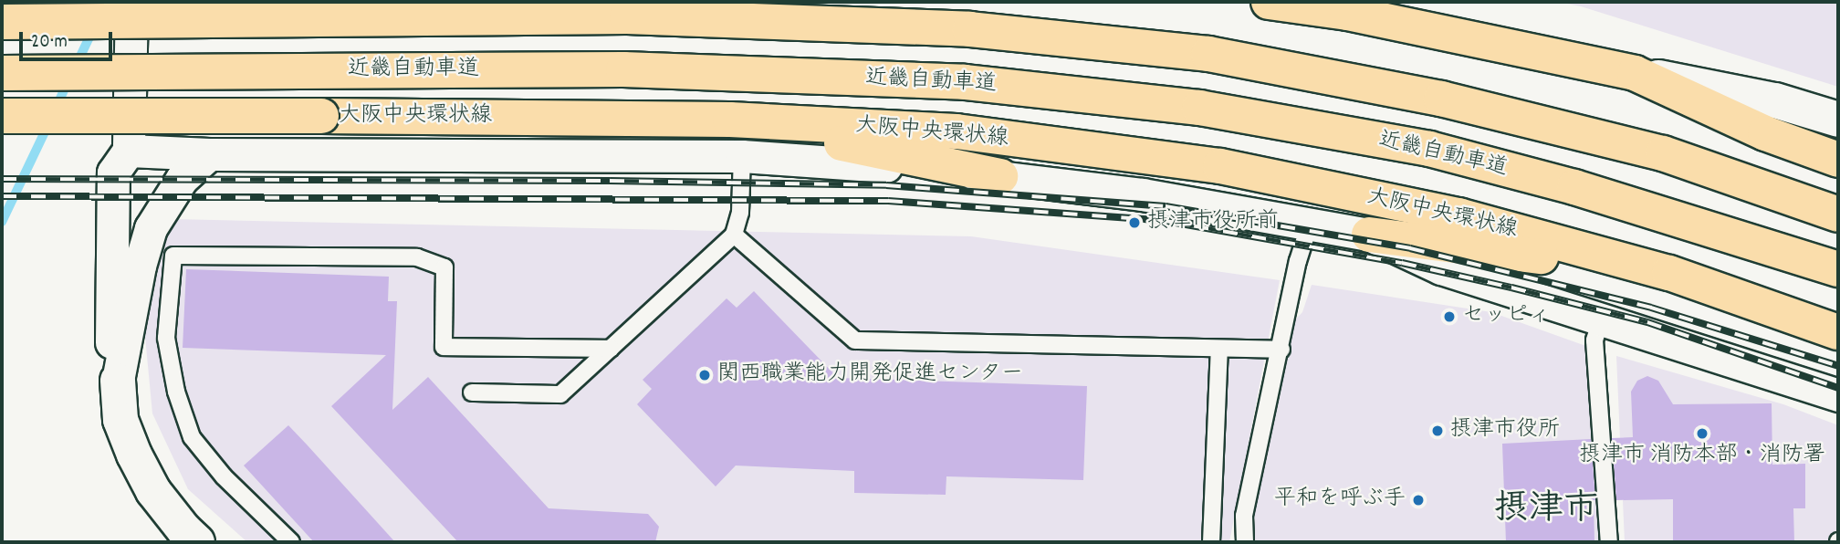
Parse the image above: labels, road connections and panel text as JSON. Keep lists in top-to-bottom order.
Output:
{
  "streets": {
    "main road": ["近畿自動車道", "大阪中央環状線"]
  },
  "districts": ["摂津市"],
  "places": [
    "摂津市役所前",
    "セッピィ",
    "関西職業能力開発促進センター",
    "摂津市役所",
    "摂津市 消防本部・消防署",
    "平和を呼ぶ手"
  ],
  "scale_bar": "20 m"
}
